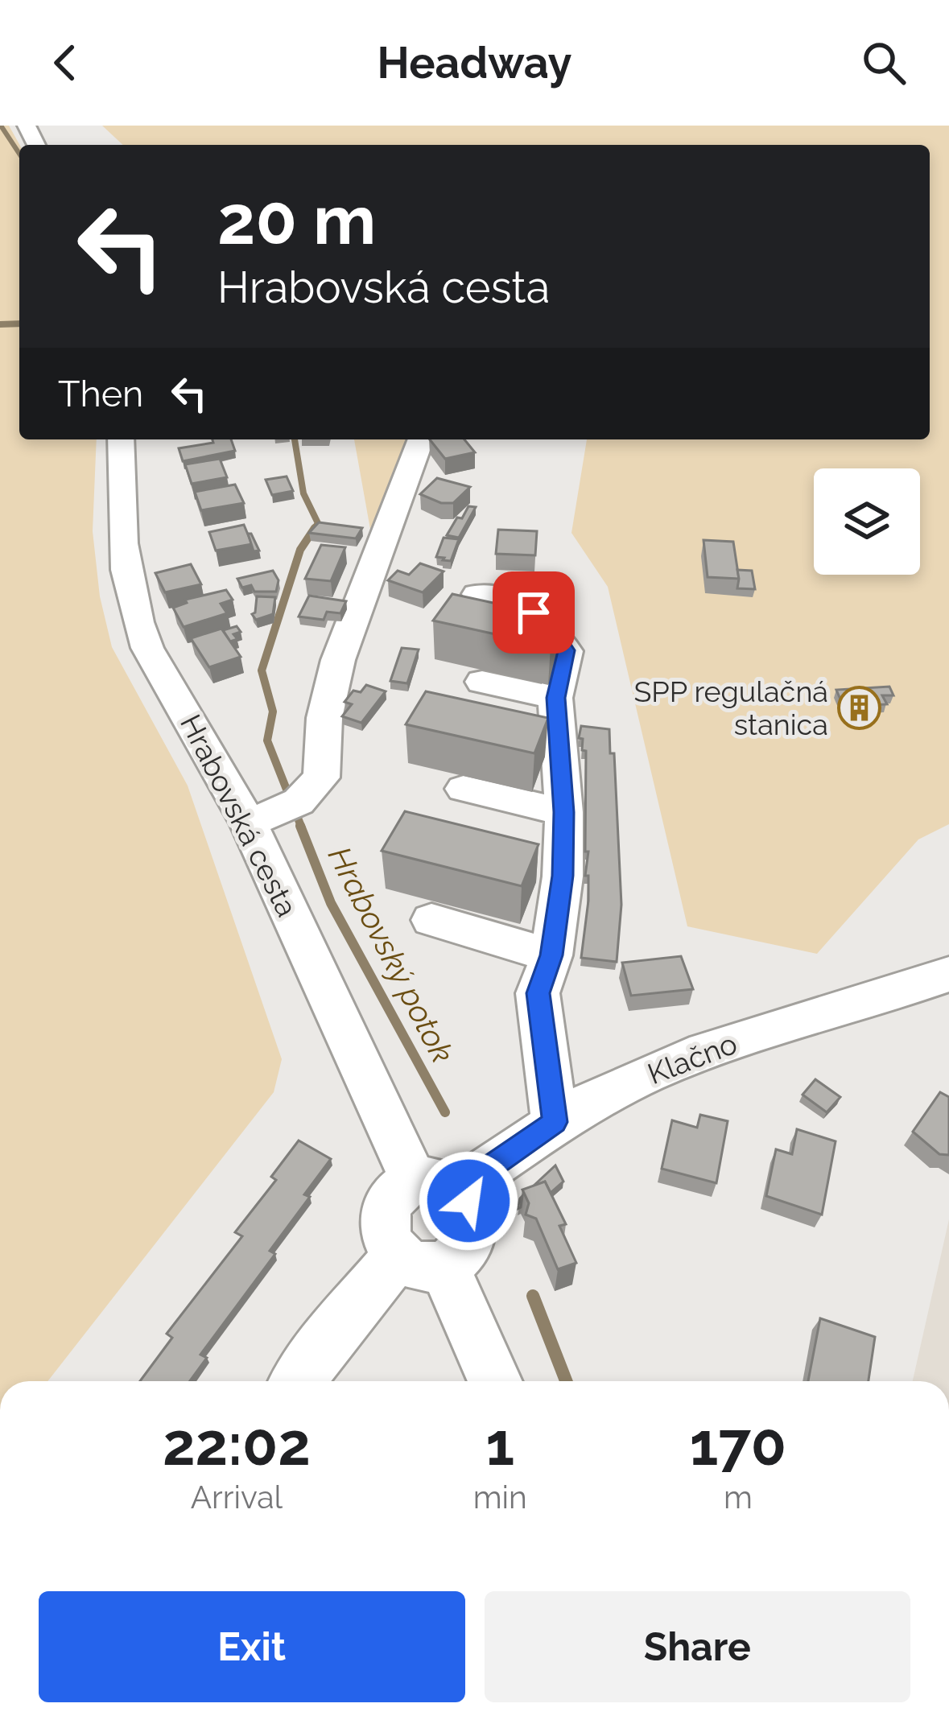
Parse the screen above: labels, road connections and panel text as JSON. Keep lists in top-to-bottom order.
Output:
{
  "streets": {
    "street": ["Hrabovská cesta", "Klačno"]
  },
  "crossings": [
    ["Hrabovská cesta", "Klačno"]
  ],
  "water": ["Hrabovský potok"],
  "places": {
    "building": ["SPP regulačná stanica"]
  },
  "page": {
    "header": "Headway",
    "turn": ["20 m", "Hrabovská cesta"],
    "then": "Then",
    "eta": [
      "22:02",
      "Arrival",
      "1",
      "min",
      "170",
      "m"
    ],
    "buttons": ["Exit", "Share"]
  }
}
